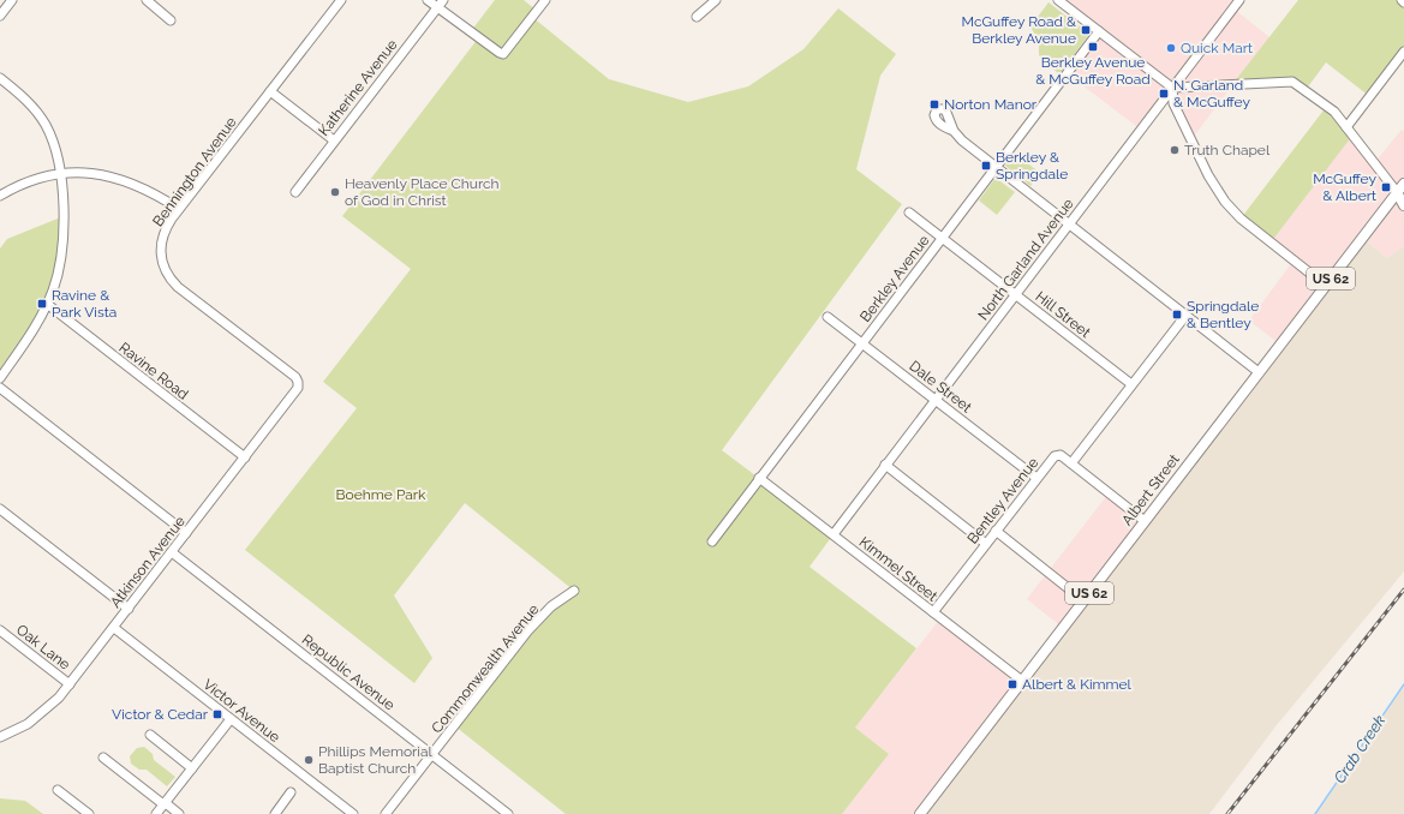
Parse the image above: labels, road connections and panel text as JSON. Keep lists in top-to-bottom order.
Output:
{
  "streets": {
    "main road": ["US 62", "Albert Street"],
    "street": [
      "Katherine Avenue",
      "Bennington Avenue",
      "North Garland Avenue",
      "Berkley Avenue",
      "Hill Street",
      "Ravine Road",
      "Dale Street",
      "Bentley Avenue",
      "Atkinson Avenue",
      "Kimmel Street",
      "Oak Lane",
      "Commonwealth Avenue",
      "Republic Avenue",
      "Victor Avenue"
    ]
  },
  "crossings": [
    ["Bennington Avenue", "Atkinson Avenue"],
    ["North Garland Avenue", "Hill Street"],
    ["North Garland Avenue", "Dale Street"],
    ["North Garland Avenue", "Kimmel Street"],
    ["Berkley Avenue", "Hill Street"],
    ["Berkley Avenue", "Dale Street"],
    ["Berkley Avenue", "Kimmel Street"],
    ["Ravine Road", "Atkinson Avenue"],
    ["Dale Street", "Bentley Avenue"],
    ["Albert Street", "Kimmel Street"],
    ["Bentley Avenue", "Kimmel Street"],
    ["Atkinson Avenue", "Oak Lane"],
    ["Atkinson Avenue", "Republic Avenue"],
    ["Atkinson Avenue", "Victor Avenue"],
    ["Commonwealth Avenue", "Republic Avenue"]
  ],
  "water": ["Crab Creek"],
  "parks": ["Boehme Park"],
  "places": {
    "transit": [
      "McGuffey Road & Berkley Avenue",
      "Berkley Avenue & McGuffey Road",
      "N. Garland & McGuffey",
      "Norton Manor",
      "Berkley & Springdale",
      "McGuffey & Albert",
      "Ravine & Park Vista",
      "Springdale & Bentley",
      "Albert & Kimmel",
      "Victor & Cedar"
    ],
    "other": [
      "Quick Mart",
      "Truth Chapel",
      "Heavenly Place Church of God in Christ",
      "Phillips Memorial Baptist Church"
    ]
  }
}
